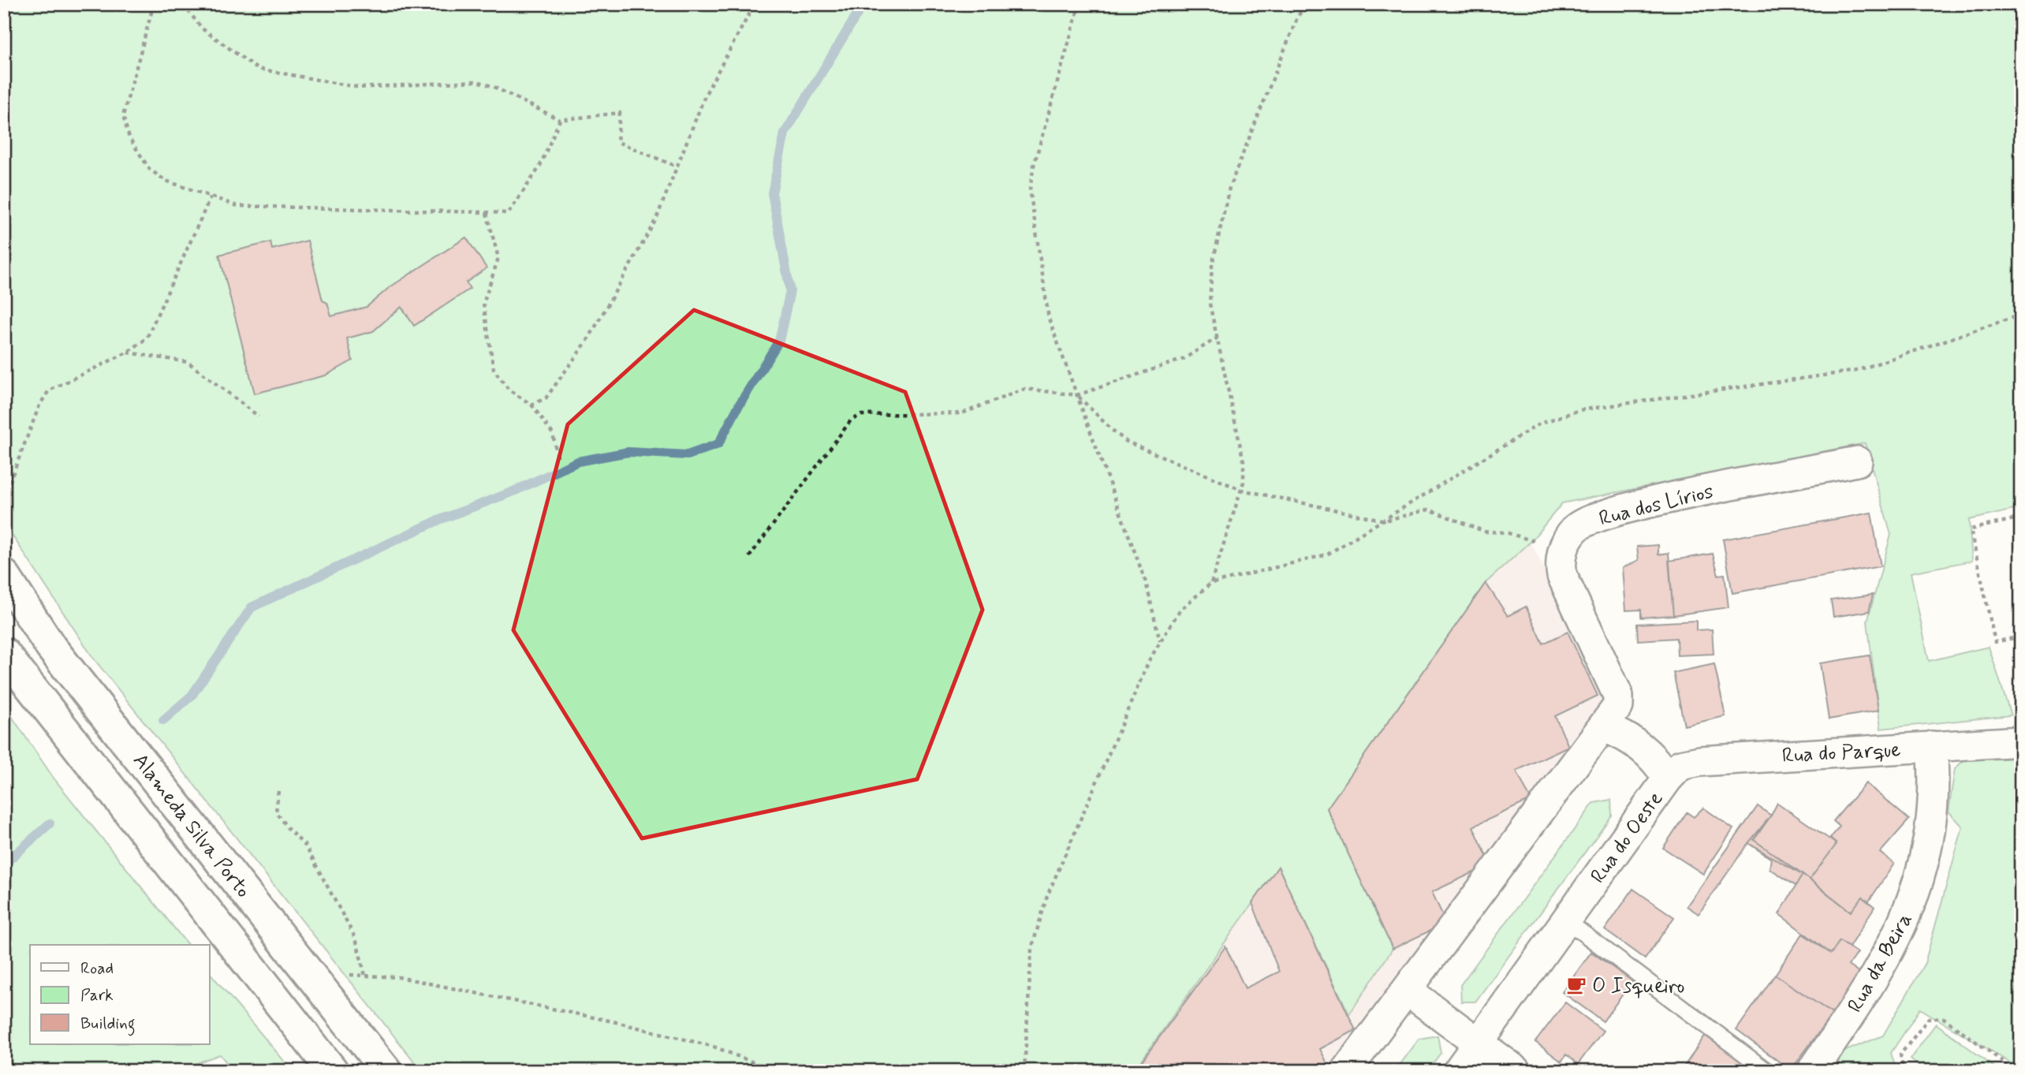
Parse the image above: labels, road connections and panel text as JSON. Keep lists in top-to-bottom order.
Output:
{
  "streets": {
    "main road": ["Alameda Silva Porto"],
    "street": [
      "Rua dos Lírios",
      "Rua do Parque",
      "Rua do Oeste",
      "Rua da Beira"
    ]
  },
  "crossings": [
    ["Rua dos Lírios", "Rua do Oeste"],
    ["Rua do Parque", "Rua do Oeste"],
    ["Rua do Parque", "Rua da Beira"]
  ],
  "places": {
    "cafe": ["O Isqueiro"]
  },
  "legend": ["Road", "Park", "Building"]
}
